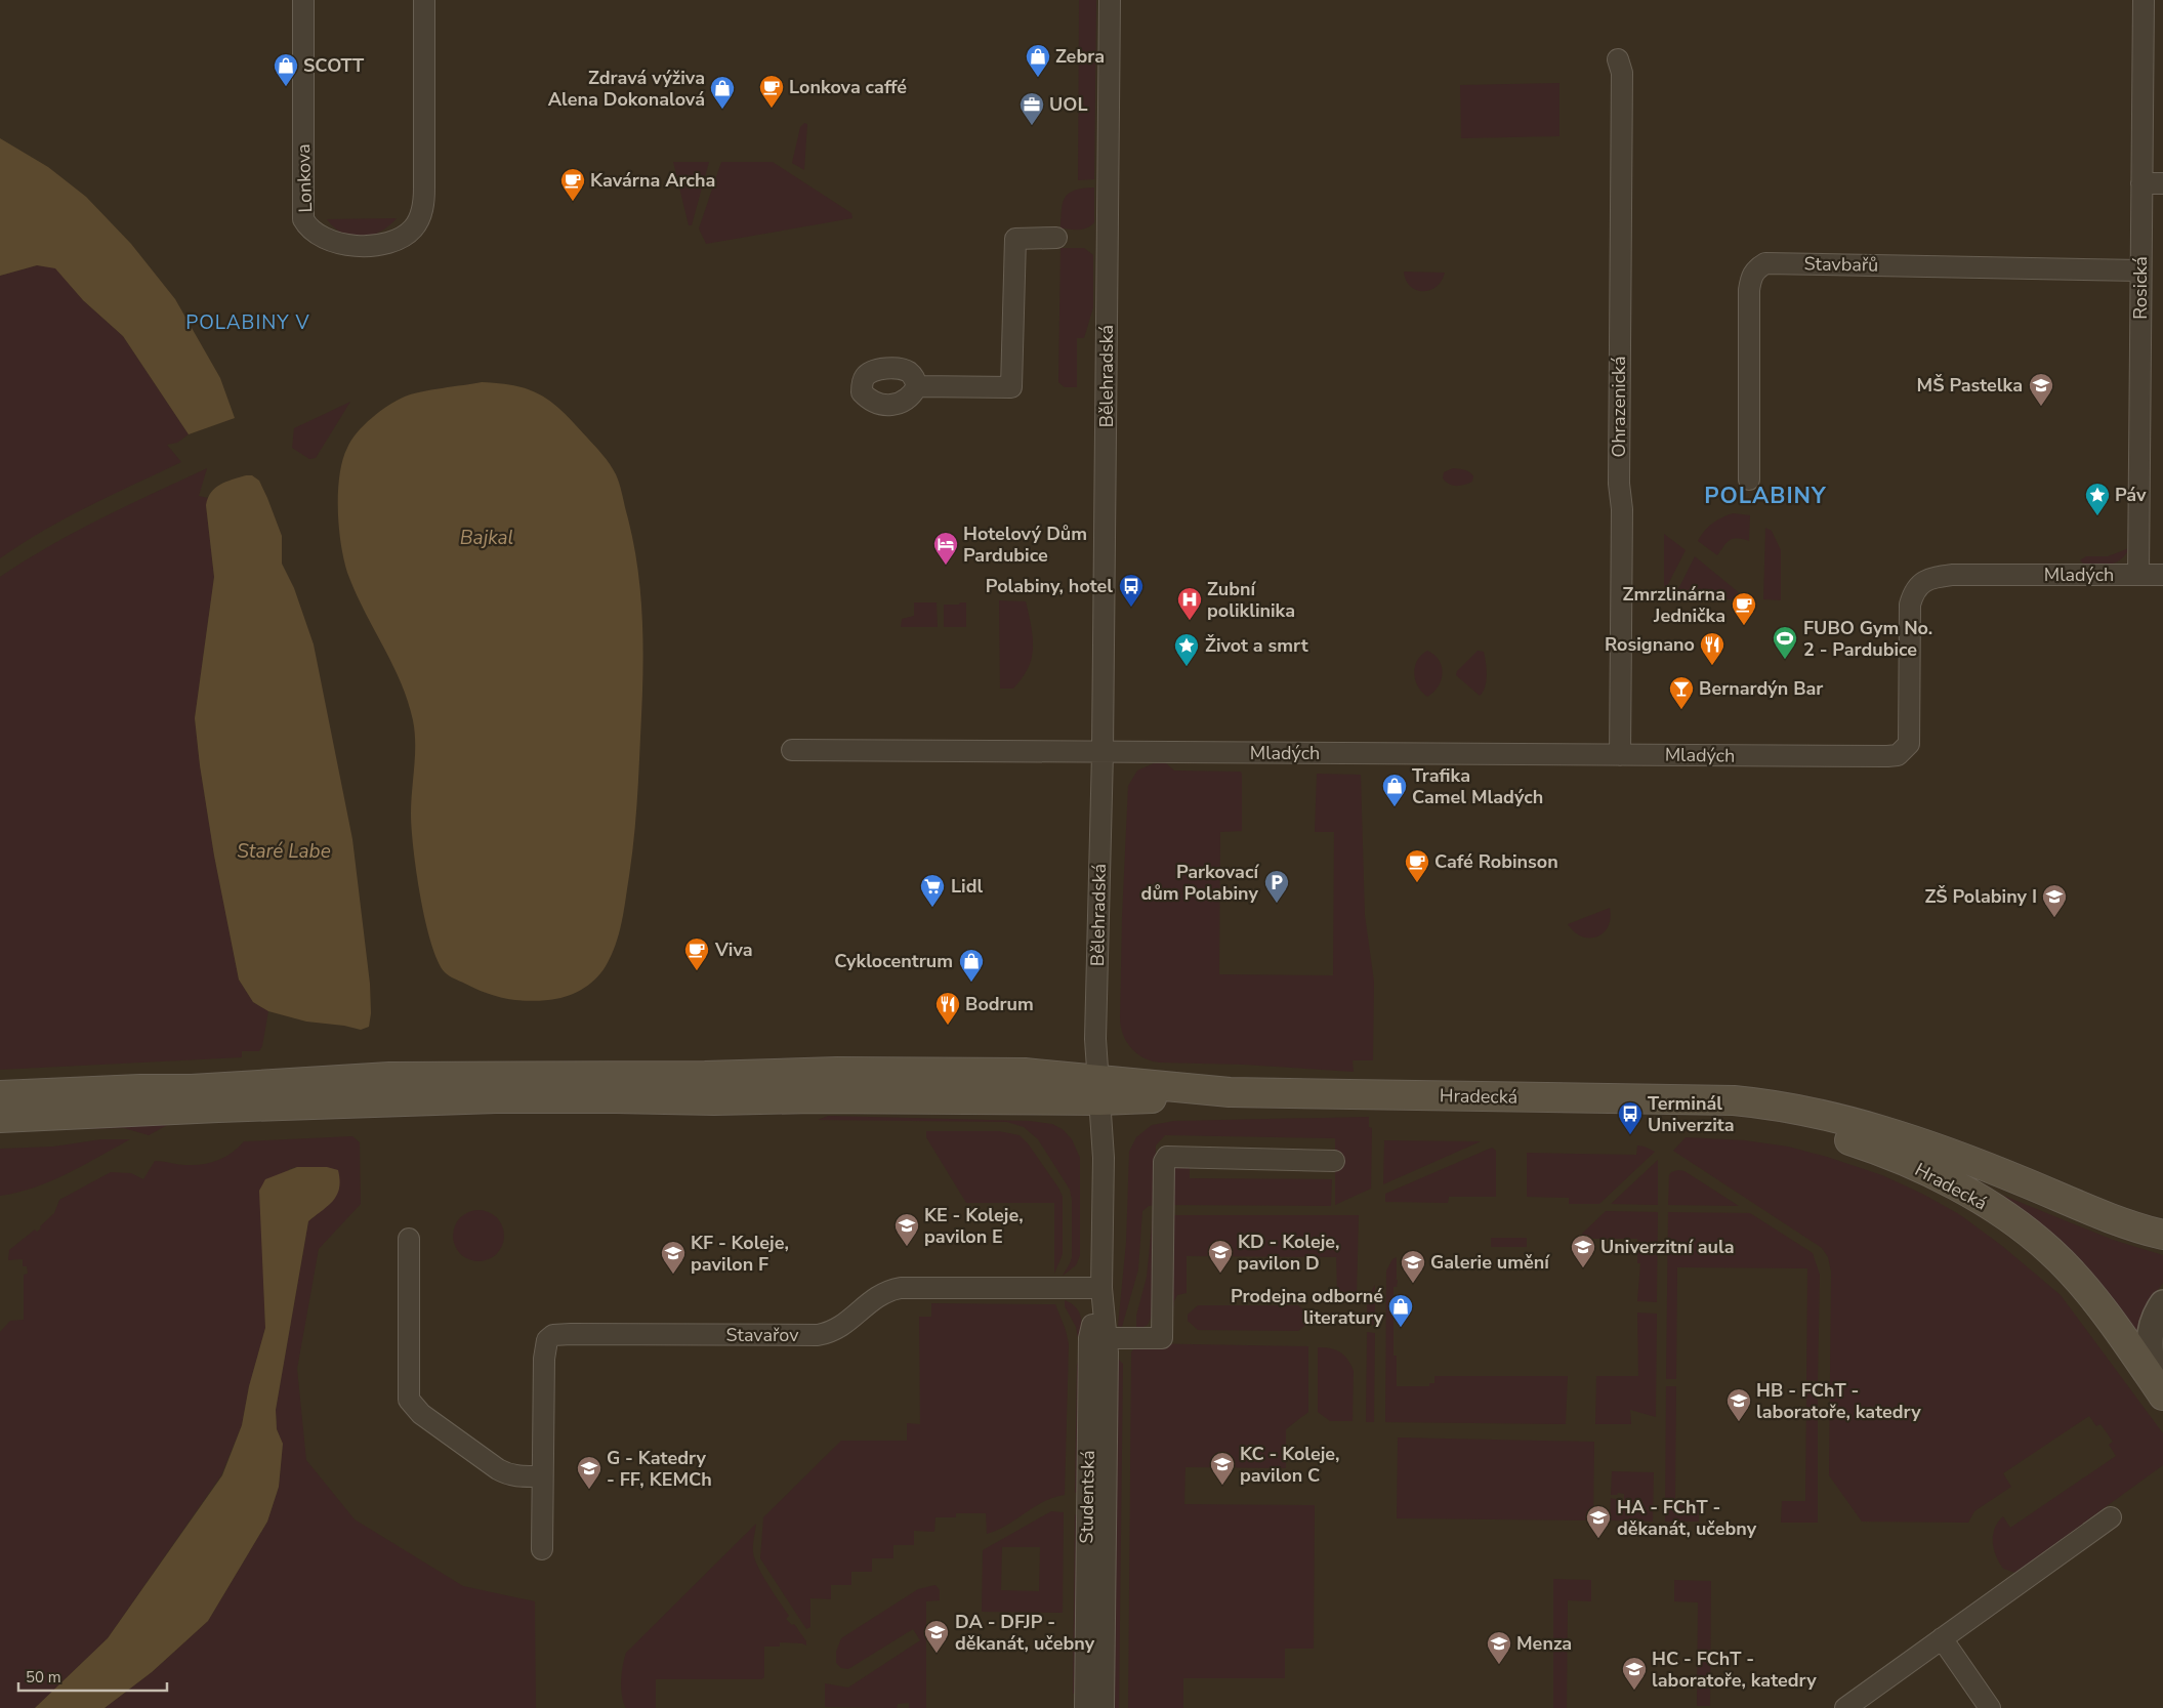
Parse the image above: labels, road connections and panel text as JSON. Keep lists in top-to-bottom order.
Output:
{
  "streets": {
    "main road": ["Hradecká"],
    "street": [
      "Lonkova",
      "Stavbařů",
      "Rosická",
      "Bělehradská",
      "Ohrazenická",
      "Mladých",
      "Stavařov",
      "Studentská"
    ]
  },
  "crossings": [
    ["Stavbařů", "Rosická"],
    ["Rosická", "Mladých"],
    ["Bělehradská", "Mladých"],
    ["Bělehradská", "Hradecká"],
    ["Bělehradská", "Studentská"],
    ["Ohrazenická", "Mladých"],
    ["Hradecká", "Studentská"],
    ["Stavařov", "Studentská"]
  ],
  "districts": ["POLABINY V", "POLABINY"],
  "water": ["Bajkal", "Staré Labe"],
  "places": {
    "shop": [
      "Zebra",
      "SCOTT",
      "Zdravá výživa Alena Dokonalová",
      "Trafika Camel Mladých",
      "Cyklocentrum",
      "Prodejna odborné literatury"
    ],
    "cafe": [
      "Lonkova caffé",
      "Kavárna Archa",
      "Zmrzlinárna Jednička",
      "Café Robinson",
      "Viva"
    ],
    "office": ["UOL"],
    "school or university": [
      "MŠ Pastelka",
      "ZŠ Polabiny I",
      "KE - Koleje, pavilon E",
      "Univerzitní aula",
      "KD - Koleje, pavilon D",
      "KF - Koleje, pavilon F",
      "Galerie umění",
      "HB - FChT - laboratoře, katedry",
      "KC - Koleje, pavilon C",
      "G - Katedry - FF, KEMCh",
      "HA - FChT - děkanát, učebny",
      "DA - DFJP - děkanát, učebny",
      "Menza",
      "HC - FChT - laboratoře, katedry"
    ],
    "place": ["Páv", "Život a smrt"],
    "hotel": ["Hotelový Dům Pardubice"],
    "bus stop": ["Polabiny, hotel", "Terminál Univerzita"],
    "hospital": ["Zubní poliklinika"],
    "sports": ["FUBO Gym No. 2 - Pardubice"],
    "restaurant": ["Rosignano", "Bodrum"],
    "bar": ["Bernardýn Bar"],
    "parking": ["Parkovací dům Polabiny"],
    "supermarket": ["Lidl"]
  },
  "scale_bar": "50 m"
}
